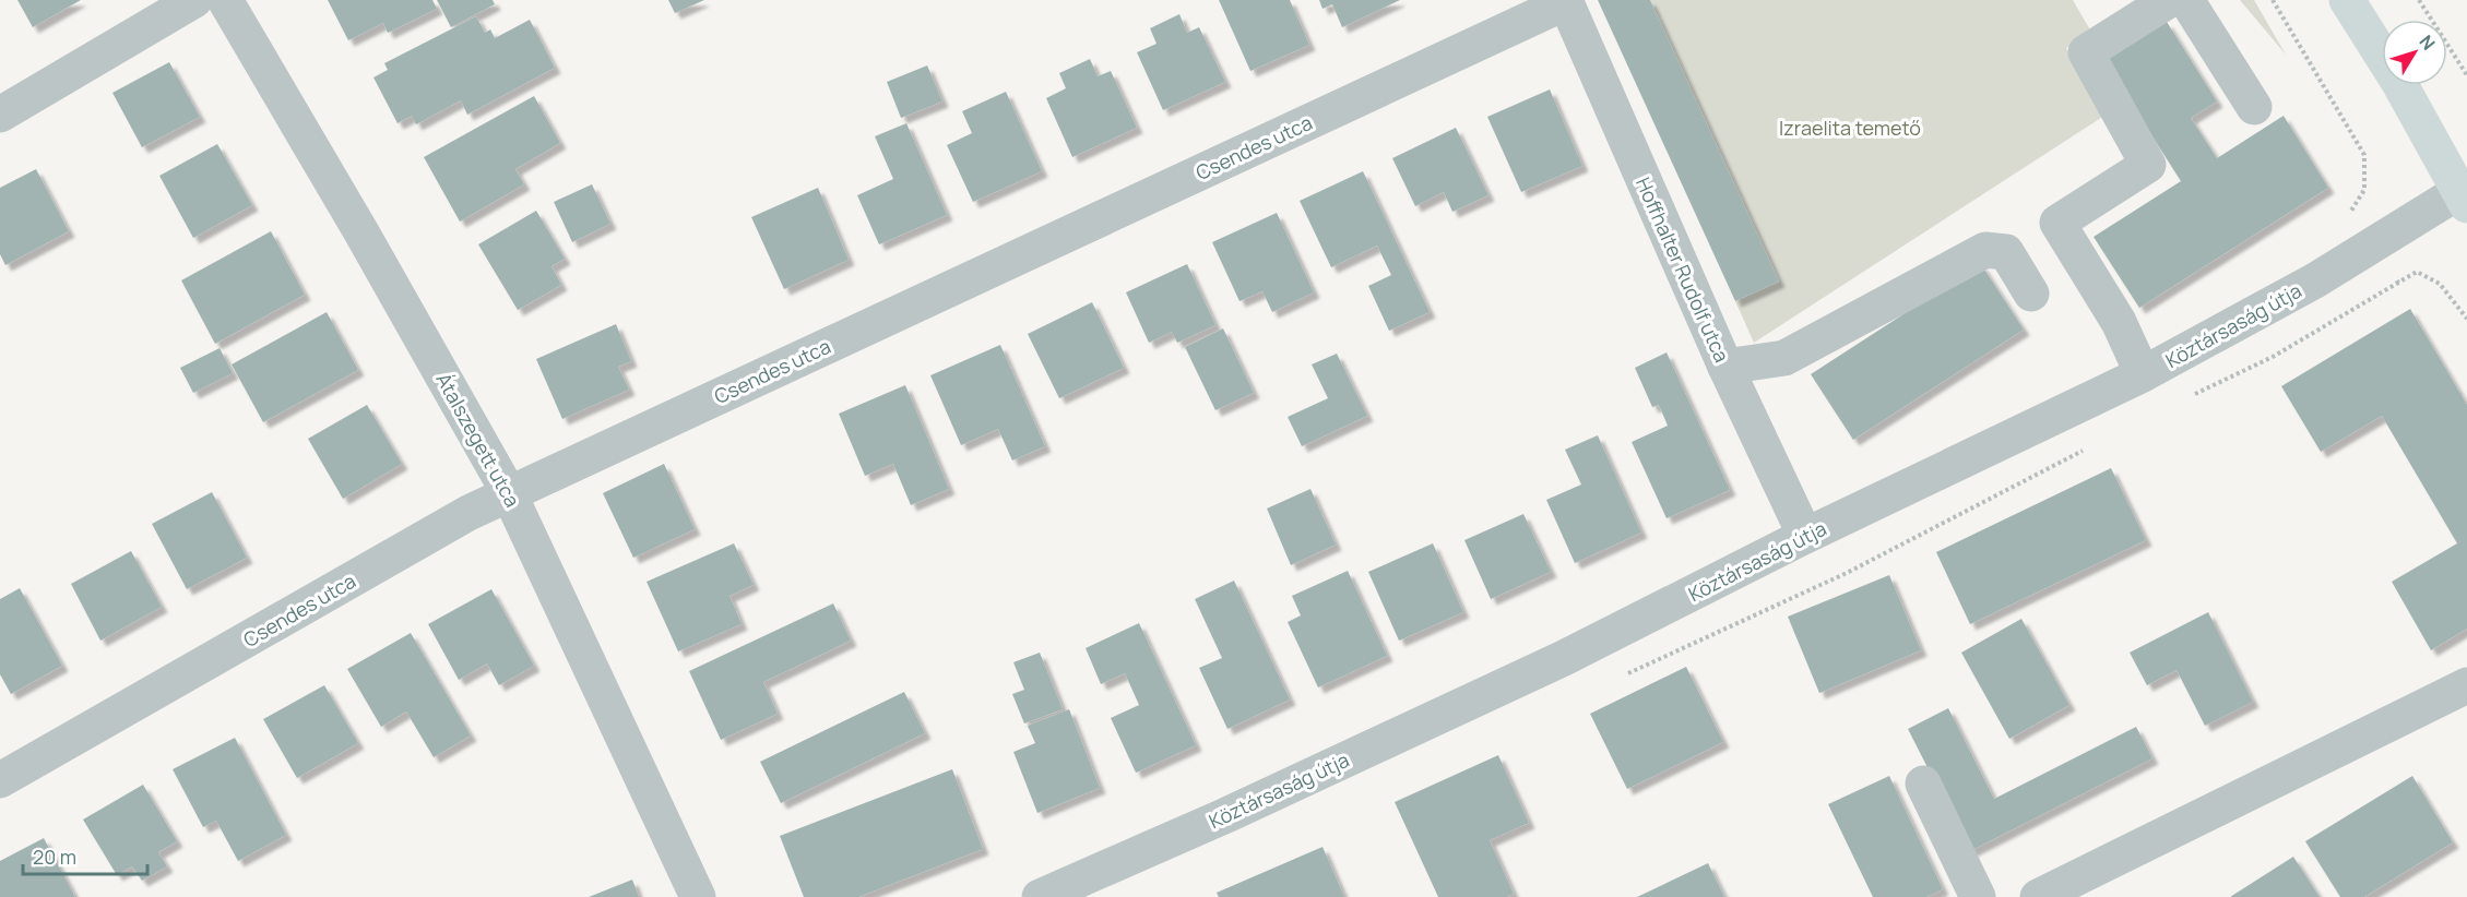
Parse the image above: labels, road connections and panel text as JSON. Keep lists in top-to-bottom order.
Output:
{
  "streets": {
    "street": [
      "Csendes utca",
      "Hoffhalter Rudolf utca",
      "Köztársaság útja",
      "Átalszegett utca"
    ]
  },
  "crossings": [
    ["Csendes utca", "Hoffhalter Rudolf utca"],
    ["Csendes utca", "Átalszegett utca"],
    ["Hoffhalter Rudolf utca", "Köztársaság útja"]
  ],
  "parks": ["Izraelita temető"],
  "scale_bar": "20 m",
  "north": "top right"
}
